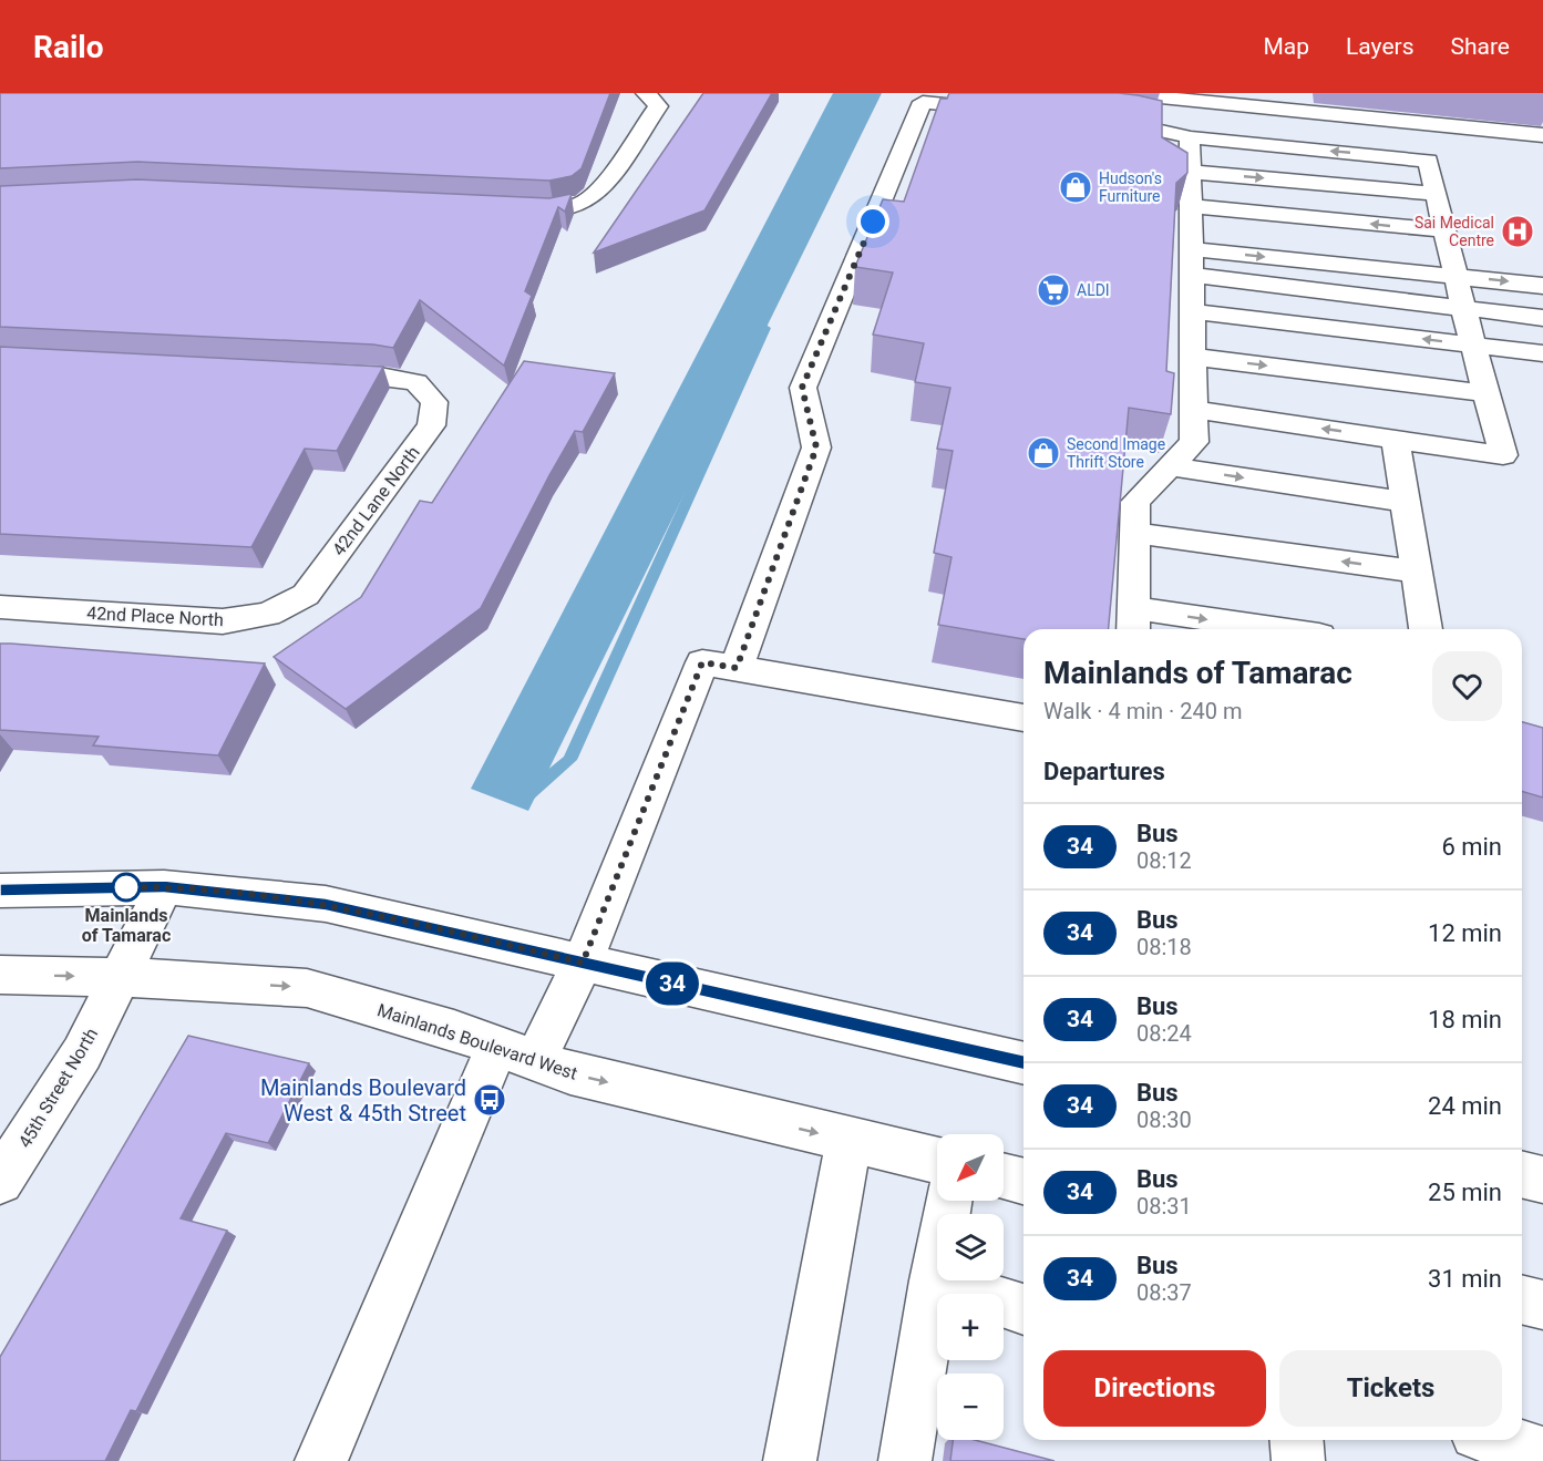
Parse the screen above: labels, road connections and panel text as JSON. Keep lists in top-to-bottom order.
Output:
{
  "streets": {
    "street": [
      "42nd Lane North",
      "42nd Place North",
      "Mainlands Boulevard West",
      "45th Street North"
    ]
  },
  "crossings": [
    ["42nd Lane North", "42nd Place North"],
    ["Mainlands Boulevard West", "45th Street North"]
  ],
  "places": {
    "shop": ["Hudson's Furniture", "Second Image Thrift Store"],
    "hospital": ["Sai Medical Centre"],
    "supermarket": ["ALDI"],
    "other": ["Mainlands of Tamarac"],
    "bus stop": ["Mainlands Boulevard West & 45th Street"]
  },
  "lines": ["bus line 34"],
  "north": "bottom left",
  "page": {
    "header": "Railo",
    "nav": ["Map", "Layers", "Share"],
    "on_map": "34",
    "heading": [
      ["Mainlands of Tamarac", "Walk · 4 min · 240 m"],
      "Departures"
    ],
    "list": [
      {
        "mark": "34",
        "name": "Bus",
        "note": "08:12",
        "value": "6 min"
      },
      {
        "mark": "34",
        "name": "Bus",
        "note": "08:18",
        "value": "12 min"
      },
      {
        "mark": "34",
        "name": "Bus",
        "note": "08:24",
        "value": "18 min"
      },
      {
        "mark": "34",
        "name": "Bus",
        "note": "08:30",
        "value": "24 min"
      },
      {
        "mark": "34",
        "name": "Bus",
        "note": "08:31",
        "value": "25 min"
      },
      {
        "mark": "34",
        "name": "Bus",
        "note": "08:37",
        "value": "31 min"
      }
    ],
    "map_buttons": ["+", "−"],
    "buttons": ["Directions", "Tickets"]
  }
}
